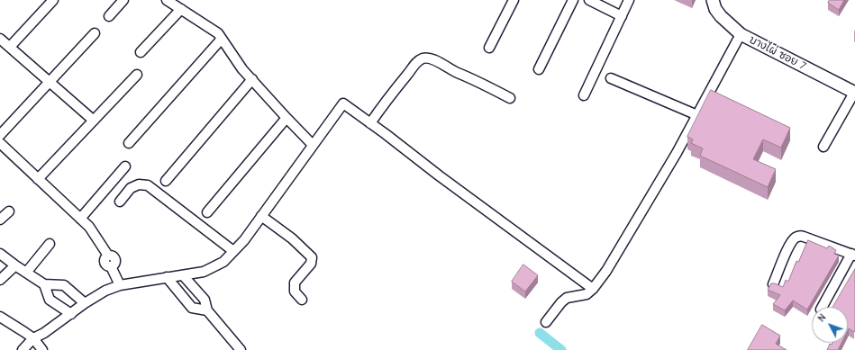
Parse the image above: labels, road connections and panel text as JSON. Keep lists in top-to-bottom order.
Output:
{
  "streets": {
    "street": ["บางไผ่ ซอย 7"]
  },
  "north": "top left"
}
